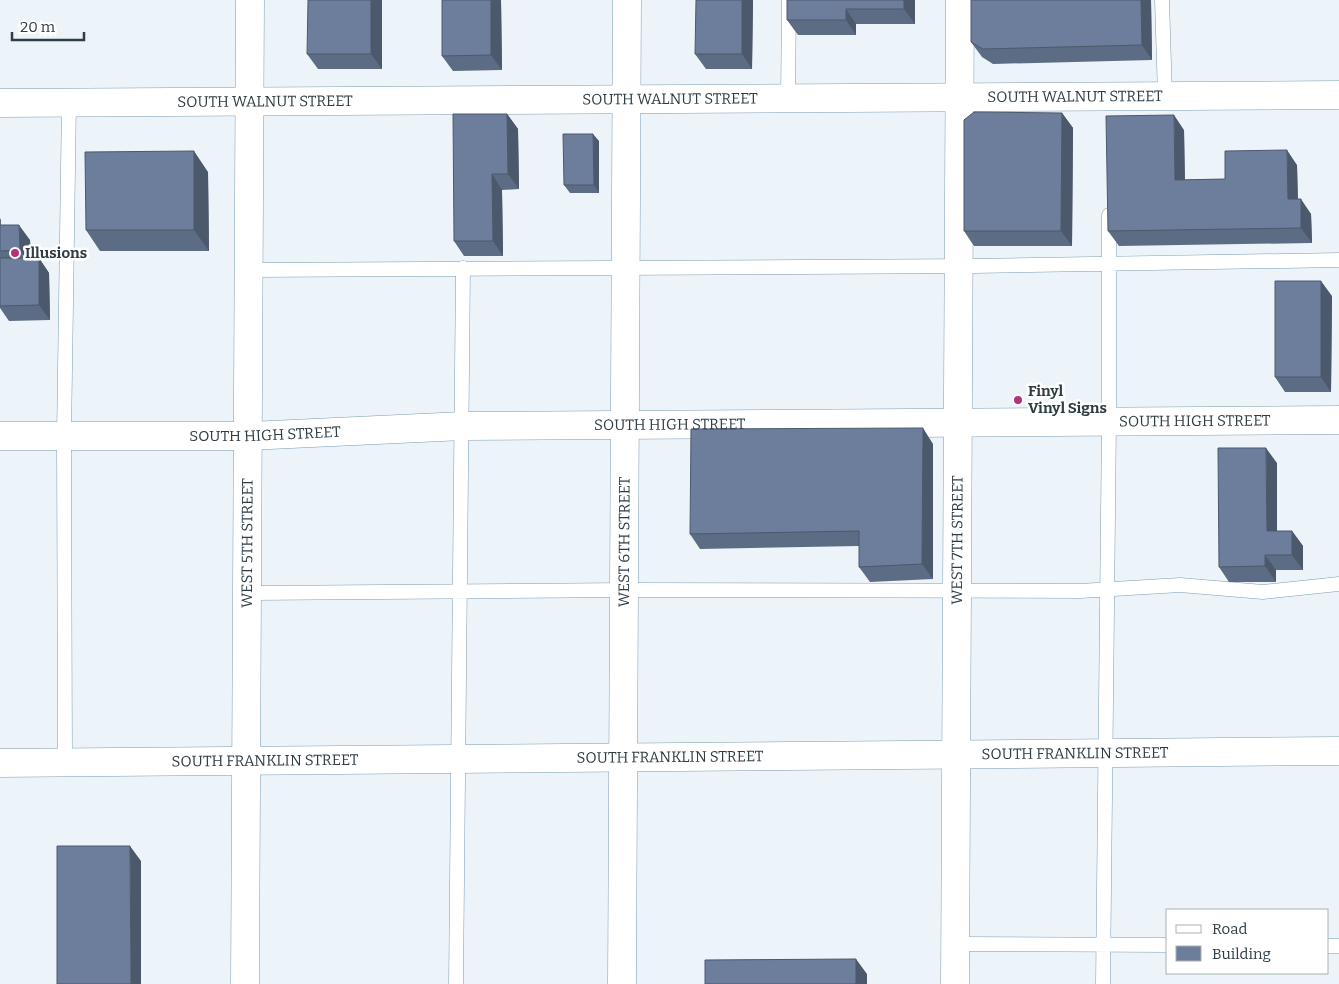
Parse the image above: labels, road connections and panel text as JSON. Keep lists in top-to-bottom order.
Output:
{
  "streets": {
    "street": [
      "SOUTH WALNUT STREET",
      "SOUTH HIGH STREET",
      "WEST 7TH STREET",
      "WEST 6TH STREET",
      "WEST 5TH STREET",
      "SOUTH FRANKLIN STREET"
    ]
  },
  "crossings": [
    ["SOUTH WALNUT STREET", "WEST 7TH STREET"],
    ["SOUTH WALNUT STREET", "WEST 6TH STREET"],
    ["SOUTH WALNUT STREET", "WEST 5TH STREET"],
    ["SOUTH HIGH STREET", "WEST 7TH STREET"],
    ["SOUTH HIGH STREET", "WEST 6TH STREET"],
    ["SOUTH HIGH STREET", "WEST 5TH STREET"],
    ["WEST 7TH STREET", "SOUTH FRANKLIN STREET"],
    ["WEST 6TH STREET", "SOUTH FRANKLIN STREET"],
    ["WEST 5TH STREET", "SOUTH FRANKLIN STREET"]
  ],
  "places": ["Illusions", "Finyl Vinyl Signs"],
  "legend": ["Road", "Building"],
  "scale_bar": "20 m"
}
